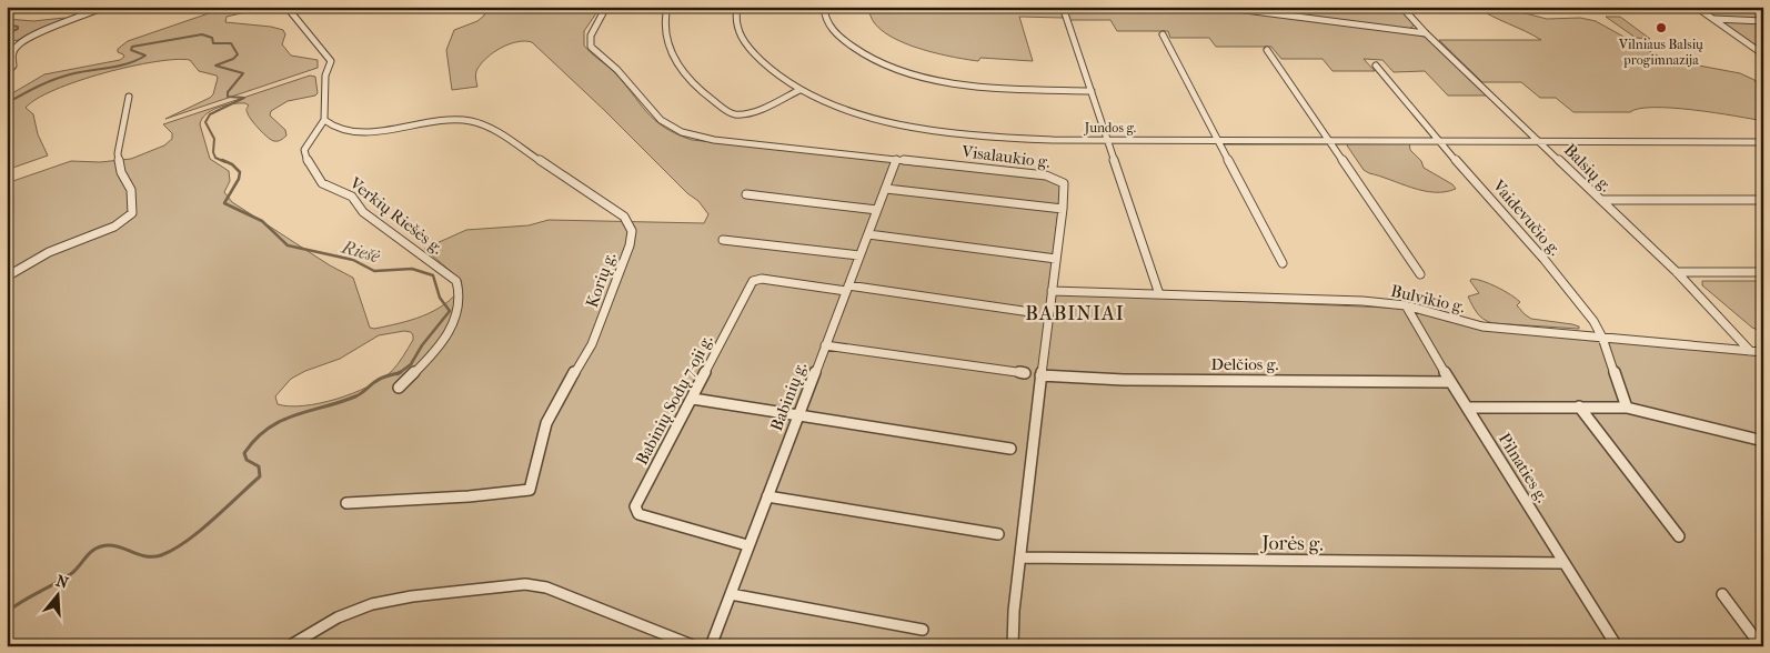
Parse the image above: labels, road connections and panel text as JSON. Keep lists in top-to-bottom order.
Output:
{
  "streets": {
    "street": [
      "Jundos g.",
      "Visalaukio g.",
      "Balsių g.",
      "Verkių Riešės g.",
      "Vaidevučio g.",
      "Korių g.",
      "Bulvikio g.",
      "Delčios g.",
      "Babinių g.",
      "Babinių Sodų 7-oji g.",
      "Pilnaties g.",
      "Jorės g."
    ]
  },
  "crossings": [
    ["Jundos g.", "Balsių g."],
    ["Jundos g.", "Vaidevučio g."],
    ["Visalaukio g.", "Bulvikio g."],
    ["Visalaukio g.", "Delčios g."],
    ["Visalaukio g.", "Babinių g."],
    ["Visalaukio g.", "Jorės g."],
    ["Balsių g.", "Bulvikio g."],
    ["Verkių Riešės g.", "Korių g."],
    ["Vaidevučio g.", "Bulvikio g."],
    ["Bulvikio g.", "Pilnaties g."],
    ["Delčios g.", "Pilnaties g."],
    ["Babinių g.", "Babinių Sodų 7-oji g."],
    ["Pilnaties g.", "Jorės g."]
  ],
  "districts": ["BABINIAI"],
  "water": ["Riešė"],
  "places": ["Vilniaus Balsių progimnazija"],
  "north": "top"
}
